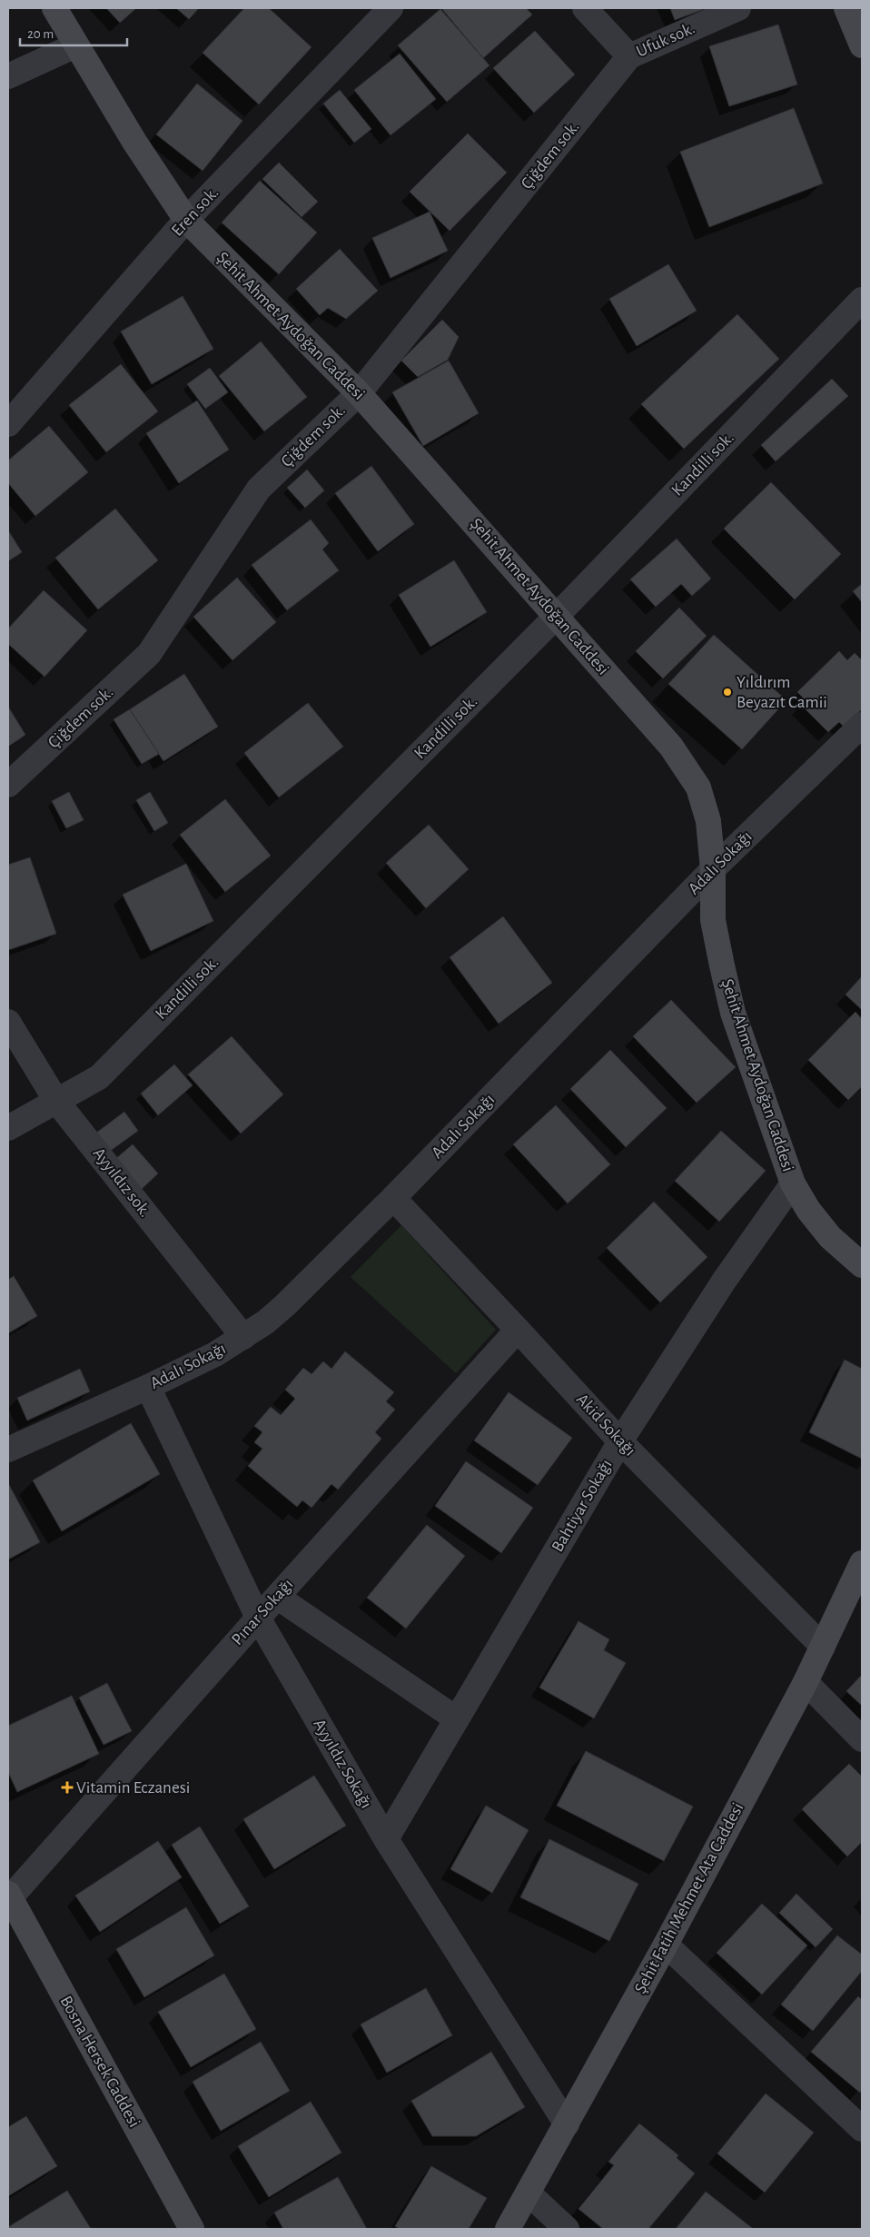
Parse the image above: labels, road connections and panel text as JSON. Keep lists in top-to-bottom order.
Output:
{
  "streets": {
    "street": [
      "Ufuk sok.",
      "Çiğdem sok.",
      "Eren sok.",
      "Şehit Ahmet Aydoğan Caddesi",
      "Kandilli sok.",
      "Adalı Sokağı",
      "Ayyıldız sok.",
      "Akid Sokağı",
      "Bahtiyar Sokağı",
      "Pınar Sokağı",
      "Ayyıldız Sokağı",
      "Şehit Fatih Mehmet Ata Caddesi",
      "Bosna Hersek Caddesi"
    ]
  },
  "crossings": [
    ["Ufuk sok.", "Çiğdem sok."],
    ["Çiğdem sok.", "Şehit Ahmet Aydoğan Caddesi"],
    ["Eren sok.", "Şehit Ahmet Aydoğan Caddesi"],
    ["Şehit Ahmet Aydoğan Caddesi", "Kandilli sok."],
    ["Şehit Ahmet Aydoğan Caddesi", "Adalı Sokağı"],
    ["Şehit Ahmet Aydoğan Caddesi", "Bahtiyar Sokağı"],
    ["Kandilli sok.", "Ayyıldız sok."],
    ["Adalı Sokağı", "Ayyıldız sok."],
    ["Adalı Sokağı", "Akid Sokağı"],
    ["Adalı Sokağı", "Ayyıldız Sokağı"],
    ["Akid Sokağı", "Bahtiyar Sokağı"],
    ["Akid Sokağı", "Pınar Sokağı"],
    ["Akid Sokağı", "Şehit Fatih Mehmet Ata Caddesi"],
    ["Bahtiyar Sokağı", "Ayyıldız Sokağı"],
    ["Pınar Sokağı", "Ayyıldız Sokağı"],
    ["Pınar Sokağı", "Bosna Hersek Caddesi"],
    ["Ayyıldız Sokağı", "Şehit Fatih Mehmet Ata Caddesi"]
  ],
  "places": {
    "other": ["Yıldırım Beyazıt Camii"],
    "health": ["Vitamin Eczanesi"]
  },
  "scale_bar": "20 m"
}
